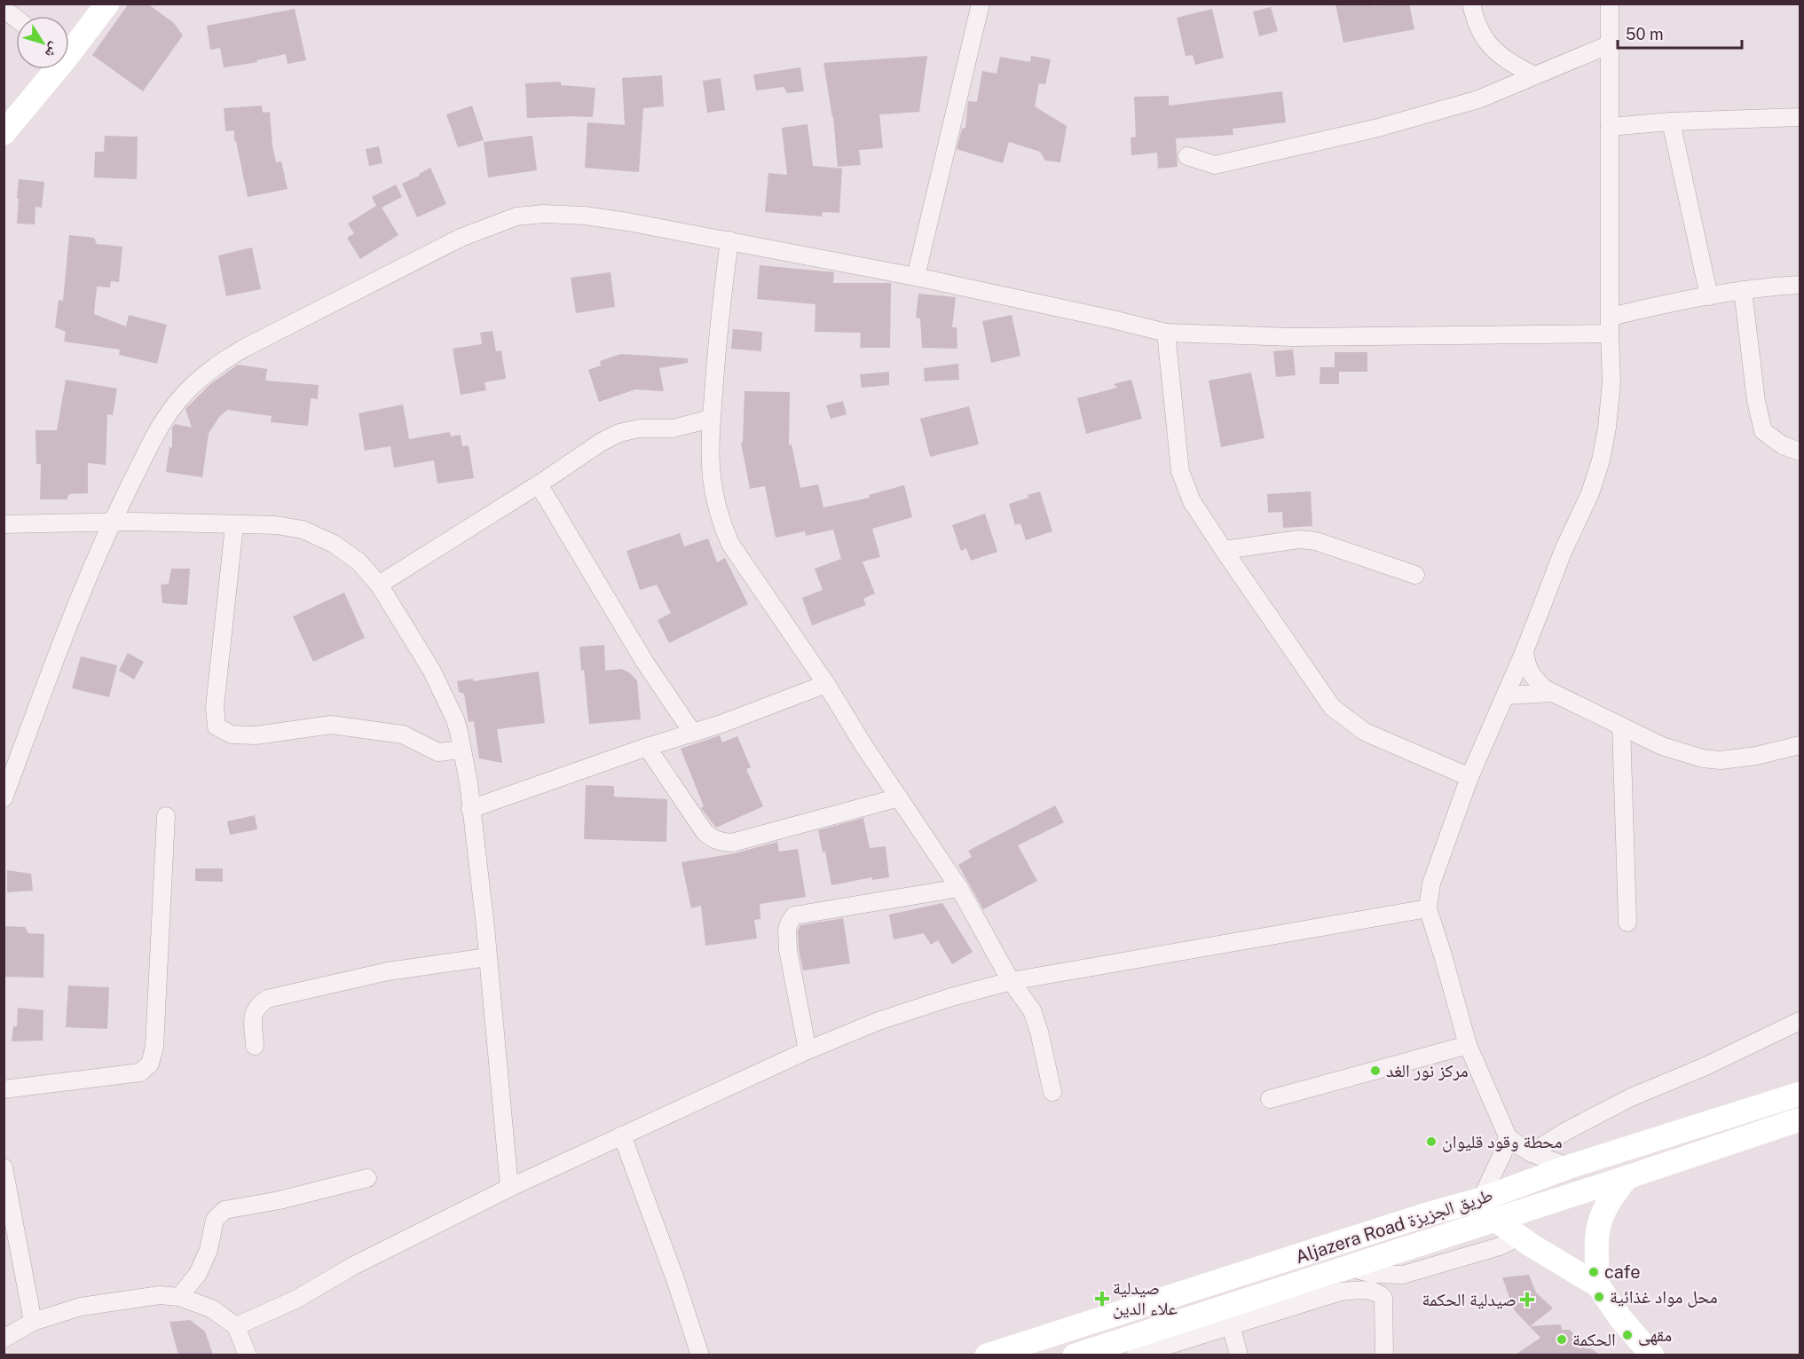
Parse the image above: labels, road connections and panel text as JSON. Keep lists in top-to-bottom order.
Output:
{
  "streets": {
    "main road": ["Aljazera Road طريق الجزيزة"]
  },
  "places": {
    "other": [
      "مركز نور الغد",
      "محطة وقود قليوان",
      "cafe",
      "محل مواد غذائية",
      "مقهى",
      "الحكمة"
    ],
    "health": ["صيدلية علاء الدين", "صيدلية الحكمة"]
  },
  "scale_bar": "50 m",
  "north": "bottom right"
}
